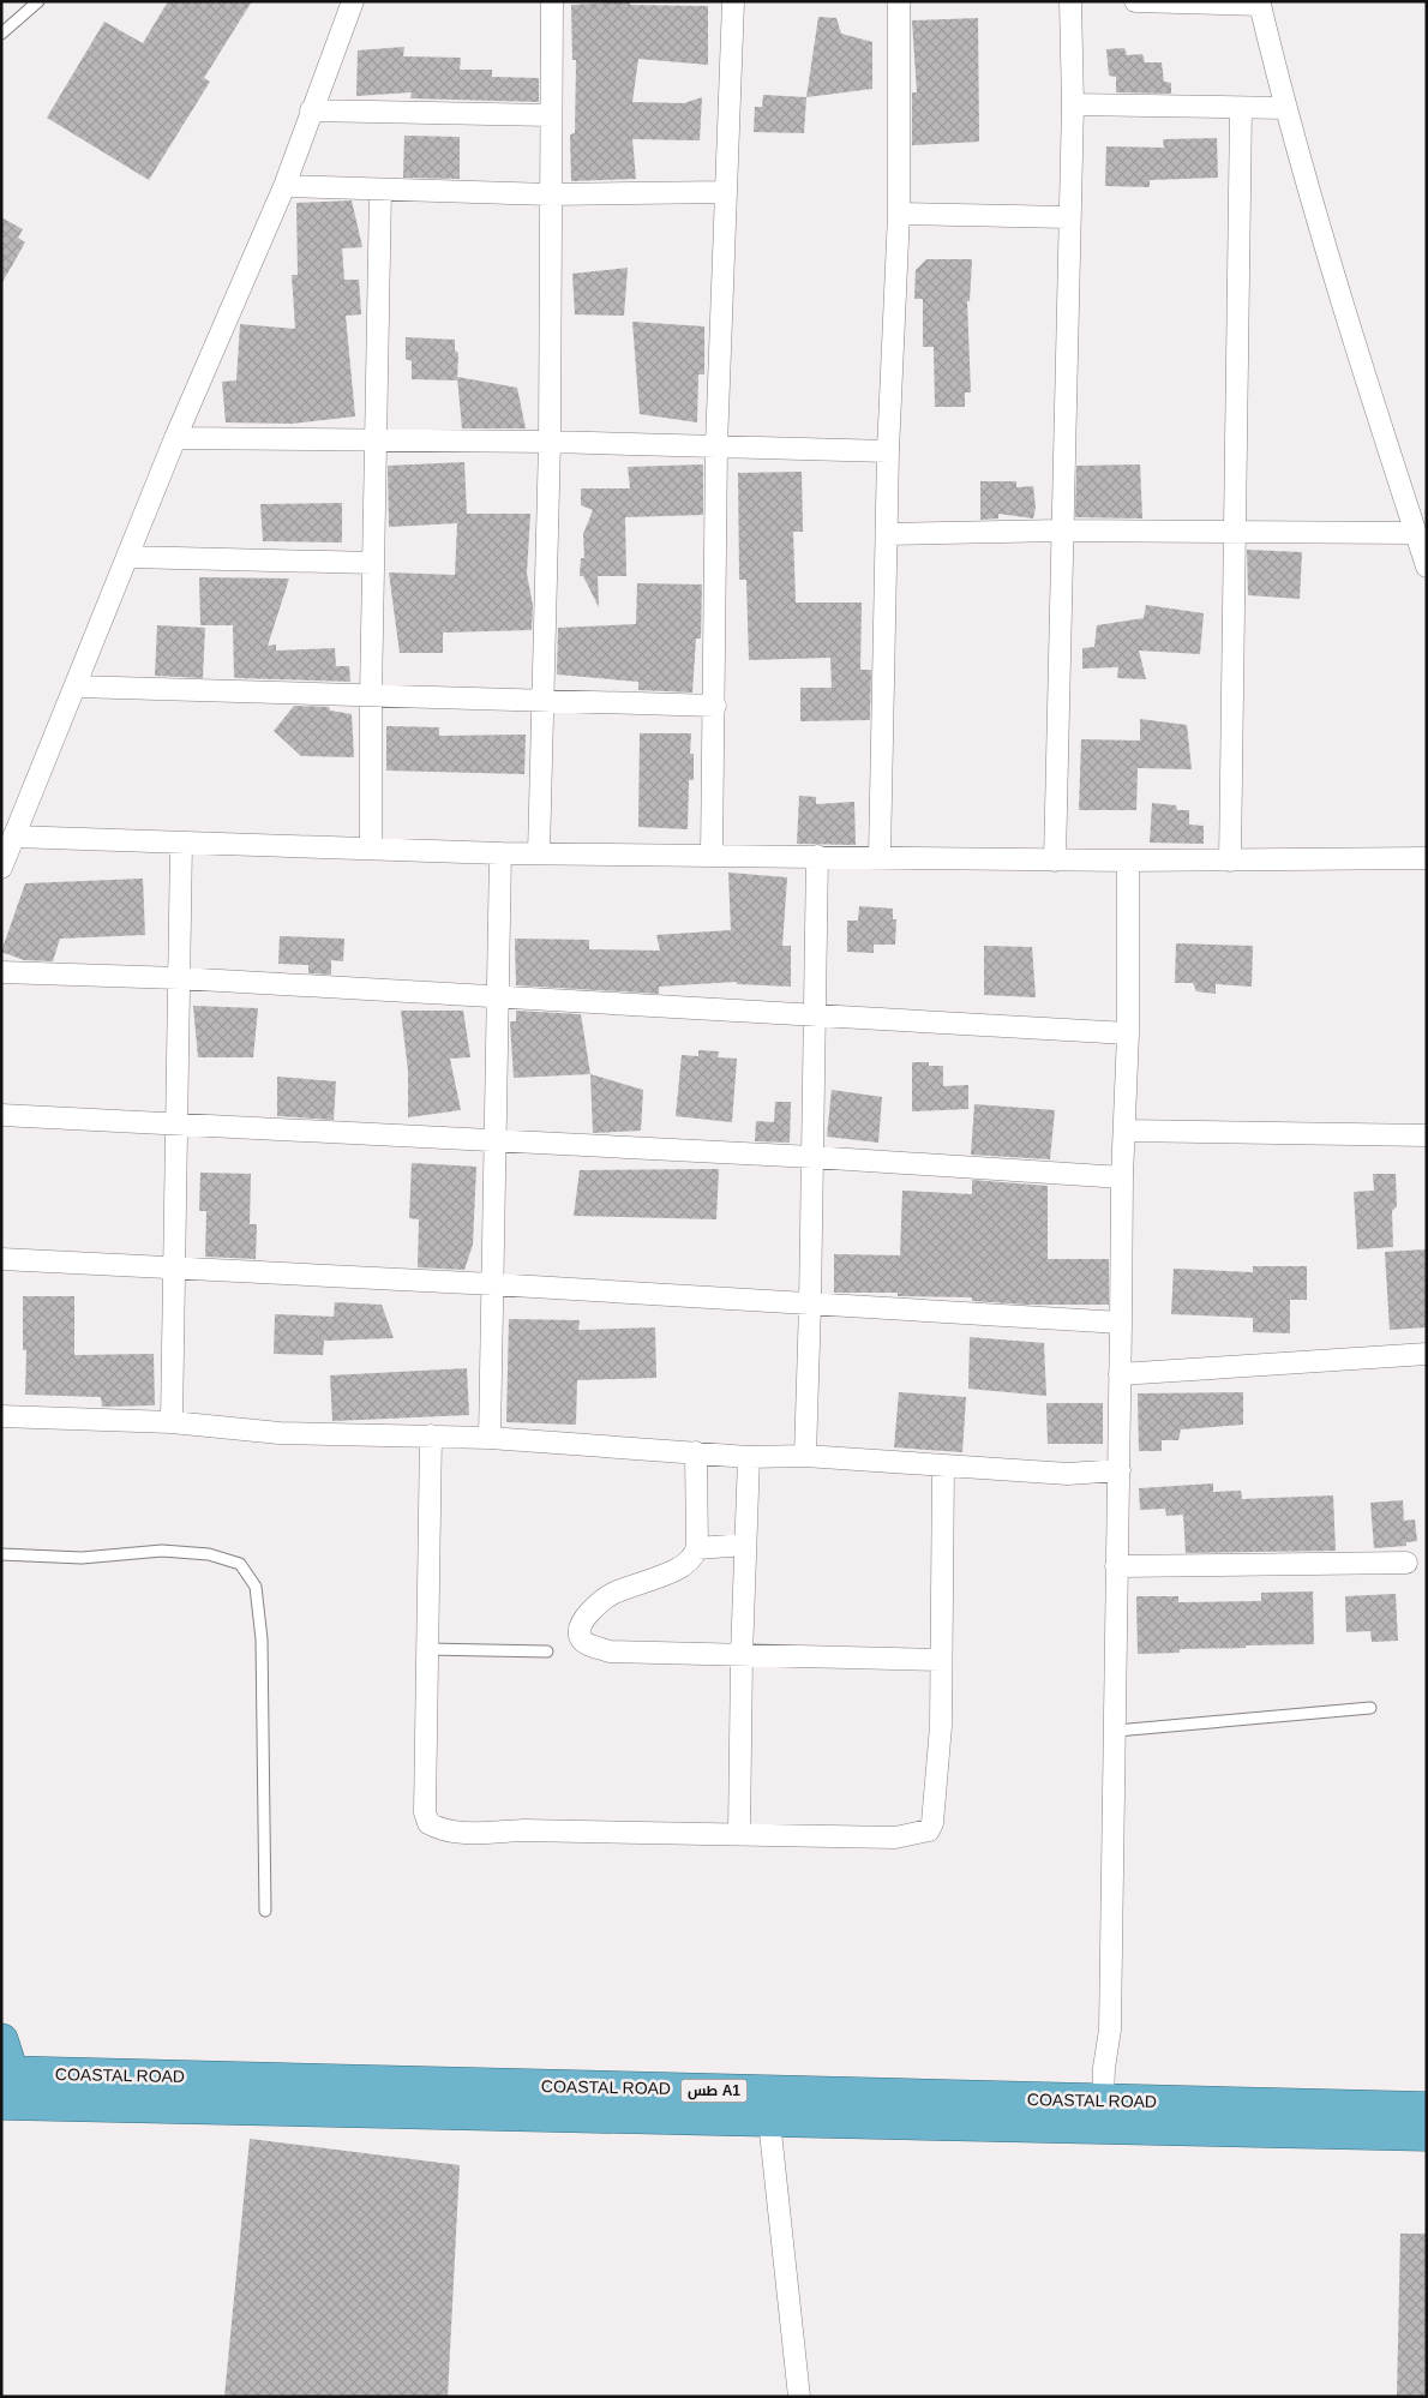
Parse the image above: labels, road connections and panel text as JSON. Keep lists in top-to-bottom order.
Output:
{
  "streets": {
    "highway": ["COASTAL ROAD", "طس A1"]
  }
}
